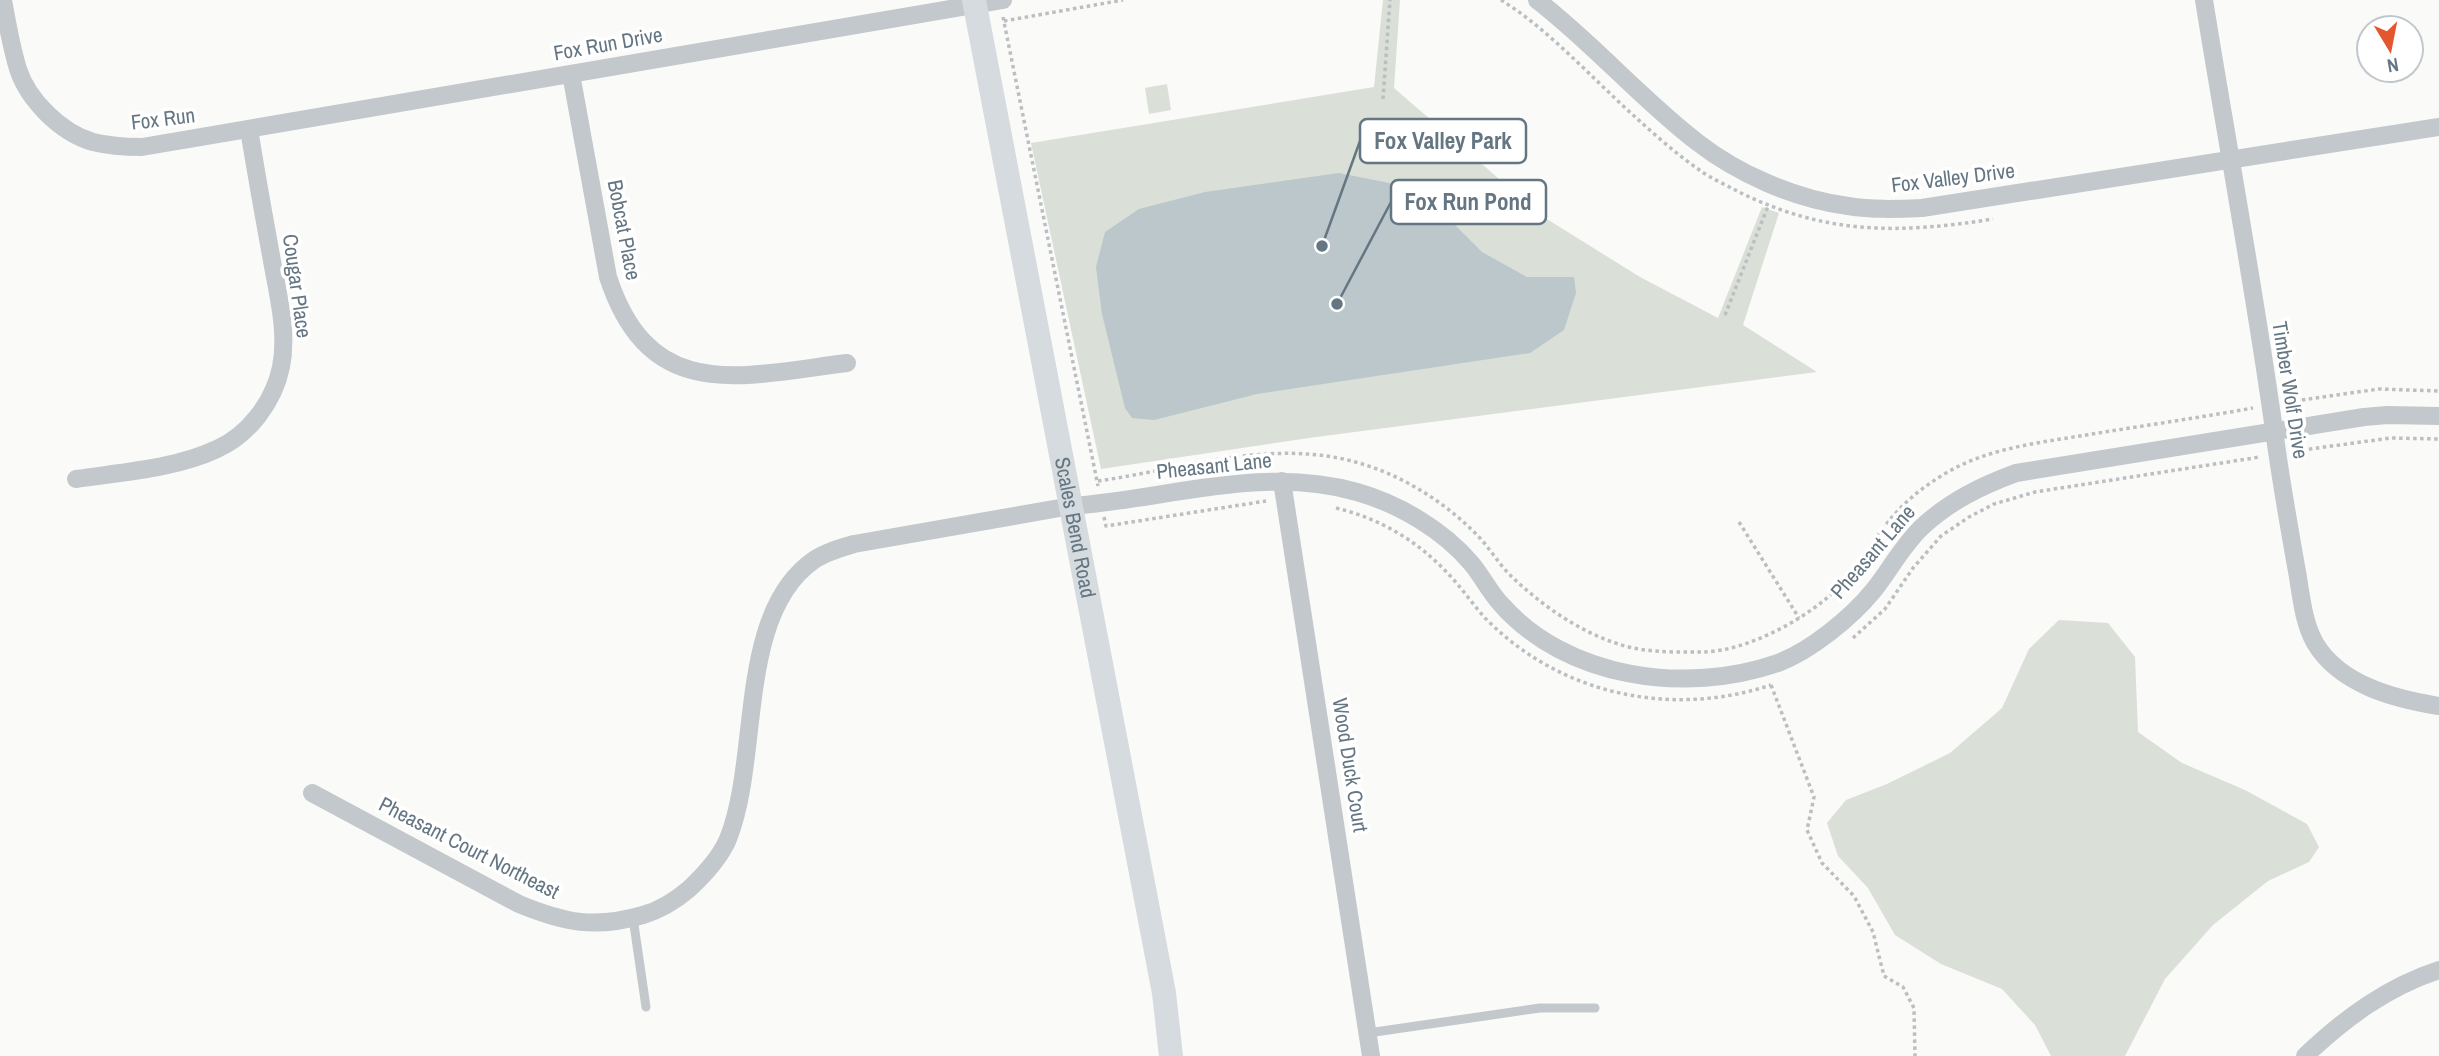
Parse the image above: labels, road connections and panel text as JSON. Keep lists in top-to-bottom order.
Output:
{
  "streets": {
    "street": [
      "Fox Run Drive",
      "Fox Run",
      "Fox Valley Drive",
      "Bobcat Place",
      "Cougar Place",
      "Timber Wolf Drive",
      "Pheasant Lane",
      "Scales Bend Road",
      "Wood Duck Court",
      "Pheasant Court Northeast"
    ]
  },
  "crossings": [
    ["Fox Run Drive", "Fox Run"],
    ["Fox Run Drive", "Bobcat Place"],
    ["Fox Run Drive", "Cougar Place"],
    ["Fox Run Drive", "Scales Bend Road"],
    ["Fox Run", "Cougar Place"],
    ["Fox Valley Drive", "Timber Wolf Drive"],
    ["Timber Wolf Drive", "Pheasant Lane"],
    ["Pheasant Lane", "Scales Bend Road"],
    ["Pheasant Lane", "Wood Duck Court"],
    ["Pheasant Lane", "Pheasant Court Northeast"],
    ["Scales Bend Road", "Pheasant Court Northeast"]
  ],
  "places": ["Fox Valley Park", "Fox Run Pond"],
  "north": "bottom"
}
